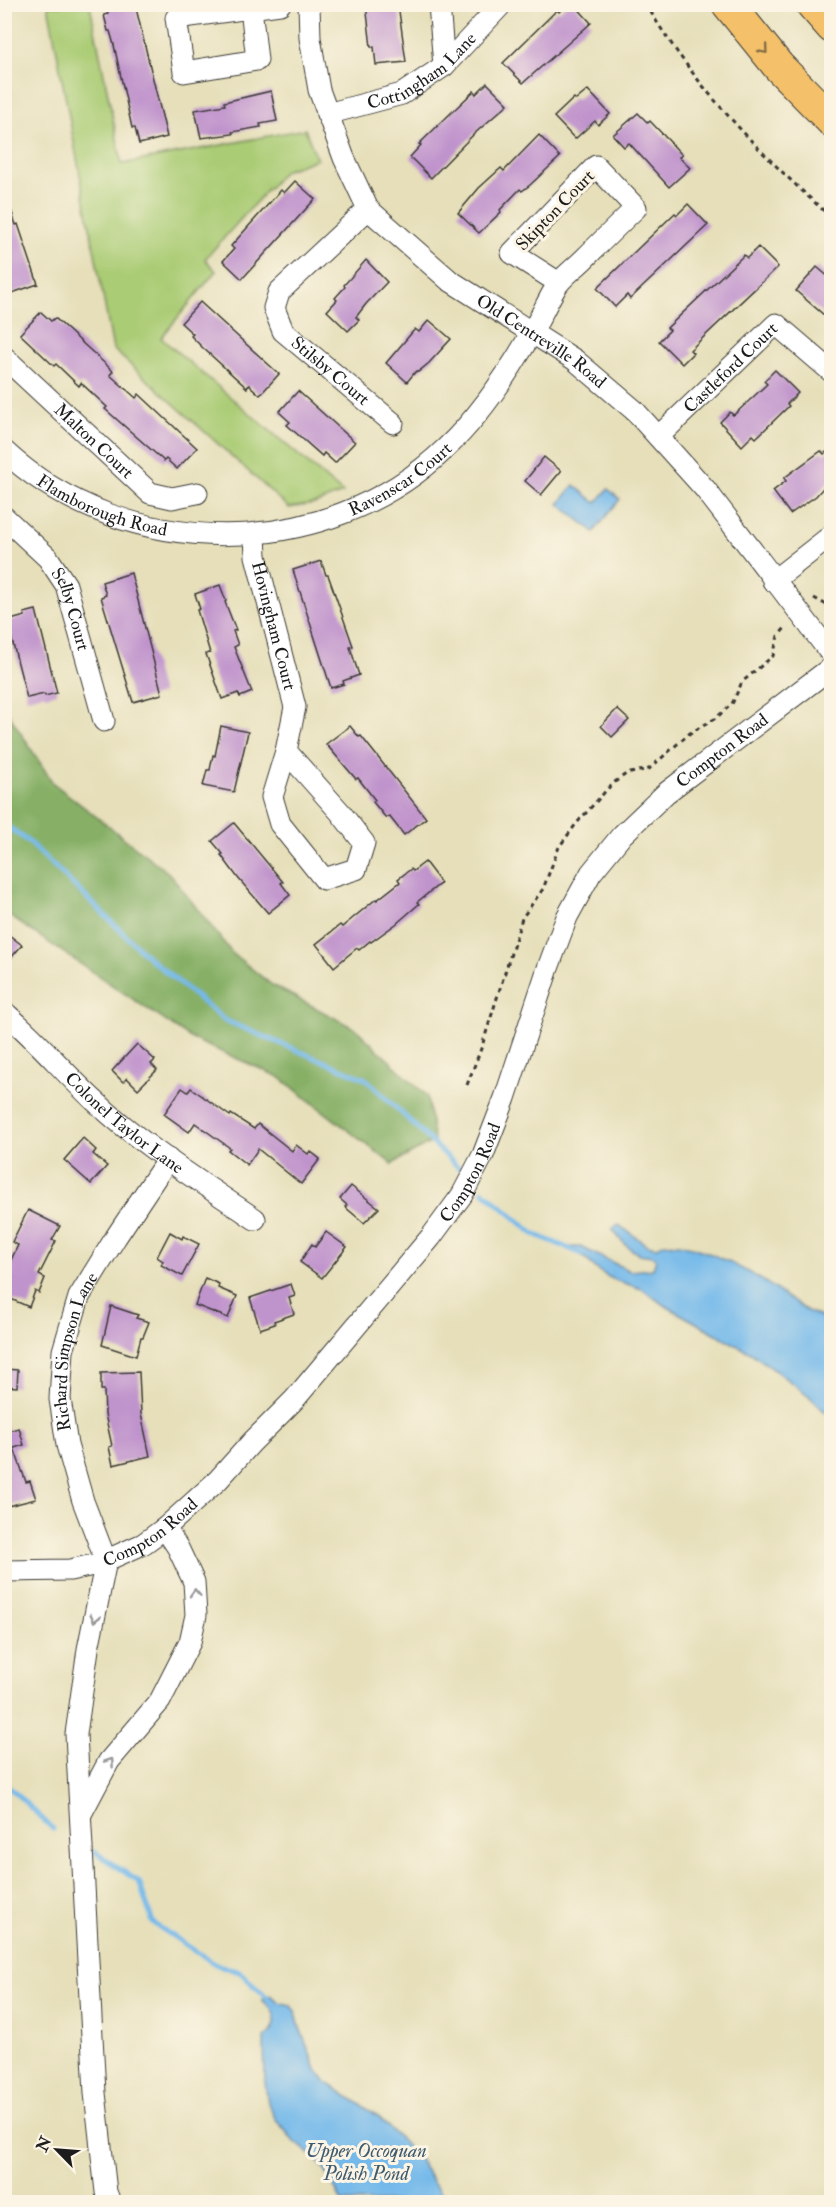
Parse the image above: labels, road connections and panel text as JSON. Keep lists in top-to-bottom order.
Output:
{
  "streets": {
    "street": [
      "Cottingham Lane",
      "Skipton Court",
      "Old Centreville Road",
      "Stilsby Court",
      "Castleford Court",
      "Malton Court",
      "Ravenscar Court",
      "Flamborough Road",
      "Selby Court",
      "Hovingham Court",
      "Compton Road",
      "Colonel Taylor Lane",
      "Richard Simpson Lane"
    ]
  },
  "crossings": [
    ["Cottingham Lane", "Old Centreville Road"],
    ["Skipton Court", "Old Centreville Road"],
    ["Skipton Court", "Ravenscar Court"],
    ["Old Centreville Road", "Stilsby Court"],
    ["Old Centreville Road", "Castleford Court"],
    ["Old Centreville Road", "Ravenscar Court"],
    ["Ravenscar Court", "Flamborough Road"],
    ["Ravenscar Court", "Hovingham Court"],
    ["Compton Road", "Richard Simpson Lane"],
    ["Colonel Taylor Lane", "Richard Simpson Lane"]
  ],
  "water": ["Upper Occoquan Polish Pond"],
  "north": "top left"
}
